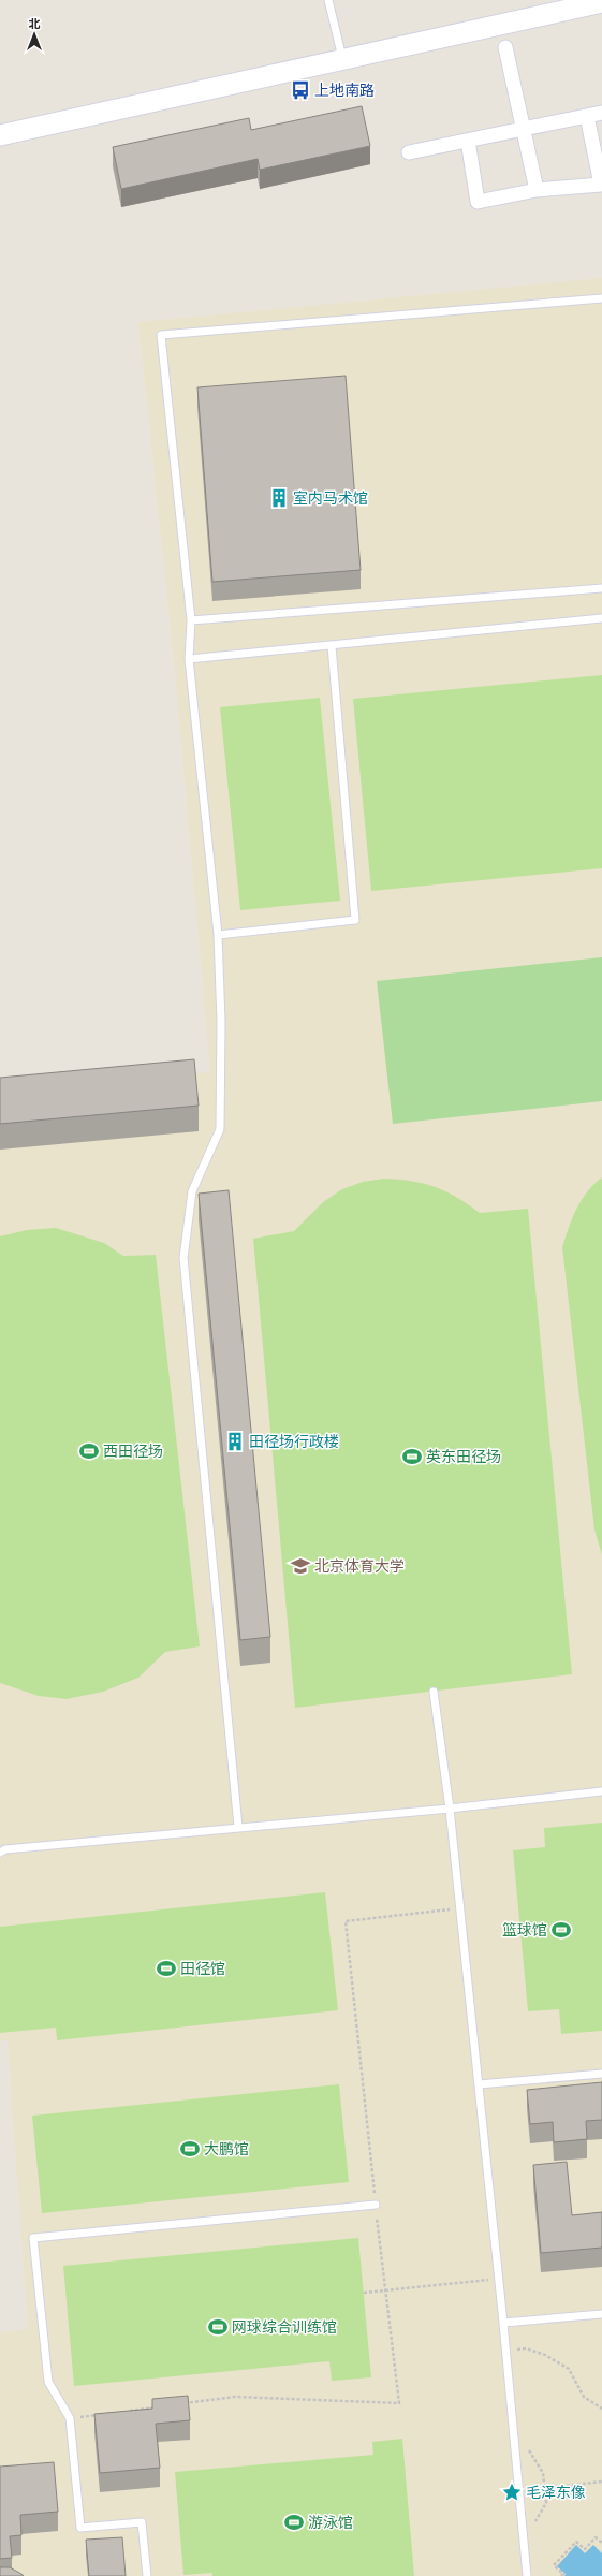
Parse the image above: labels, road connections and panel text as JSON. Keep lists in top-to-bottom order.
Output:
{
  "places": {
    "bus stop": ["上地南路"],
    "building": ["室内马术馆", "田径场行政楼"],
    "sports": [
      "西田径场",
      "英东田径场",
      "篮球馆",
      "田径馆",
      "大鹏馆",
      "网球综合训练馆",
      "游泳馆"
    ],
    "school or university": ["北京体育大学"],
    "place": ["毛泽东像"]
  },
  "north": "top"
}
